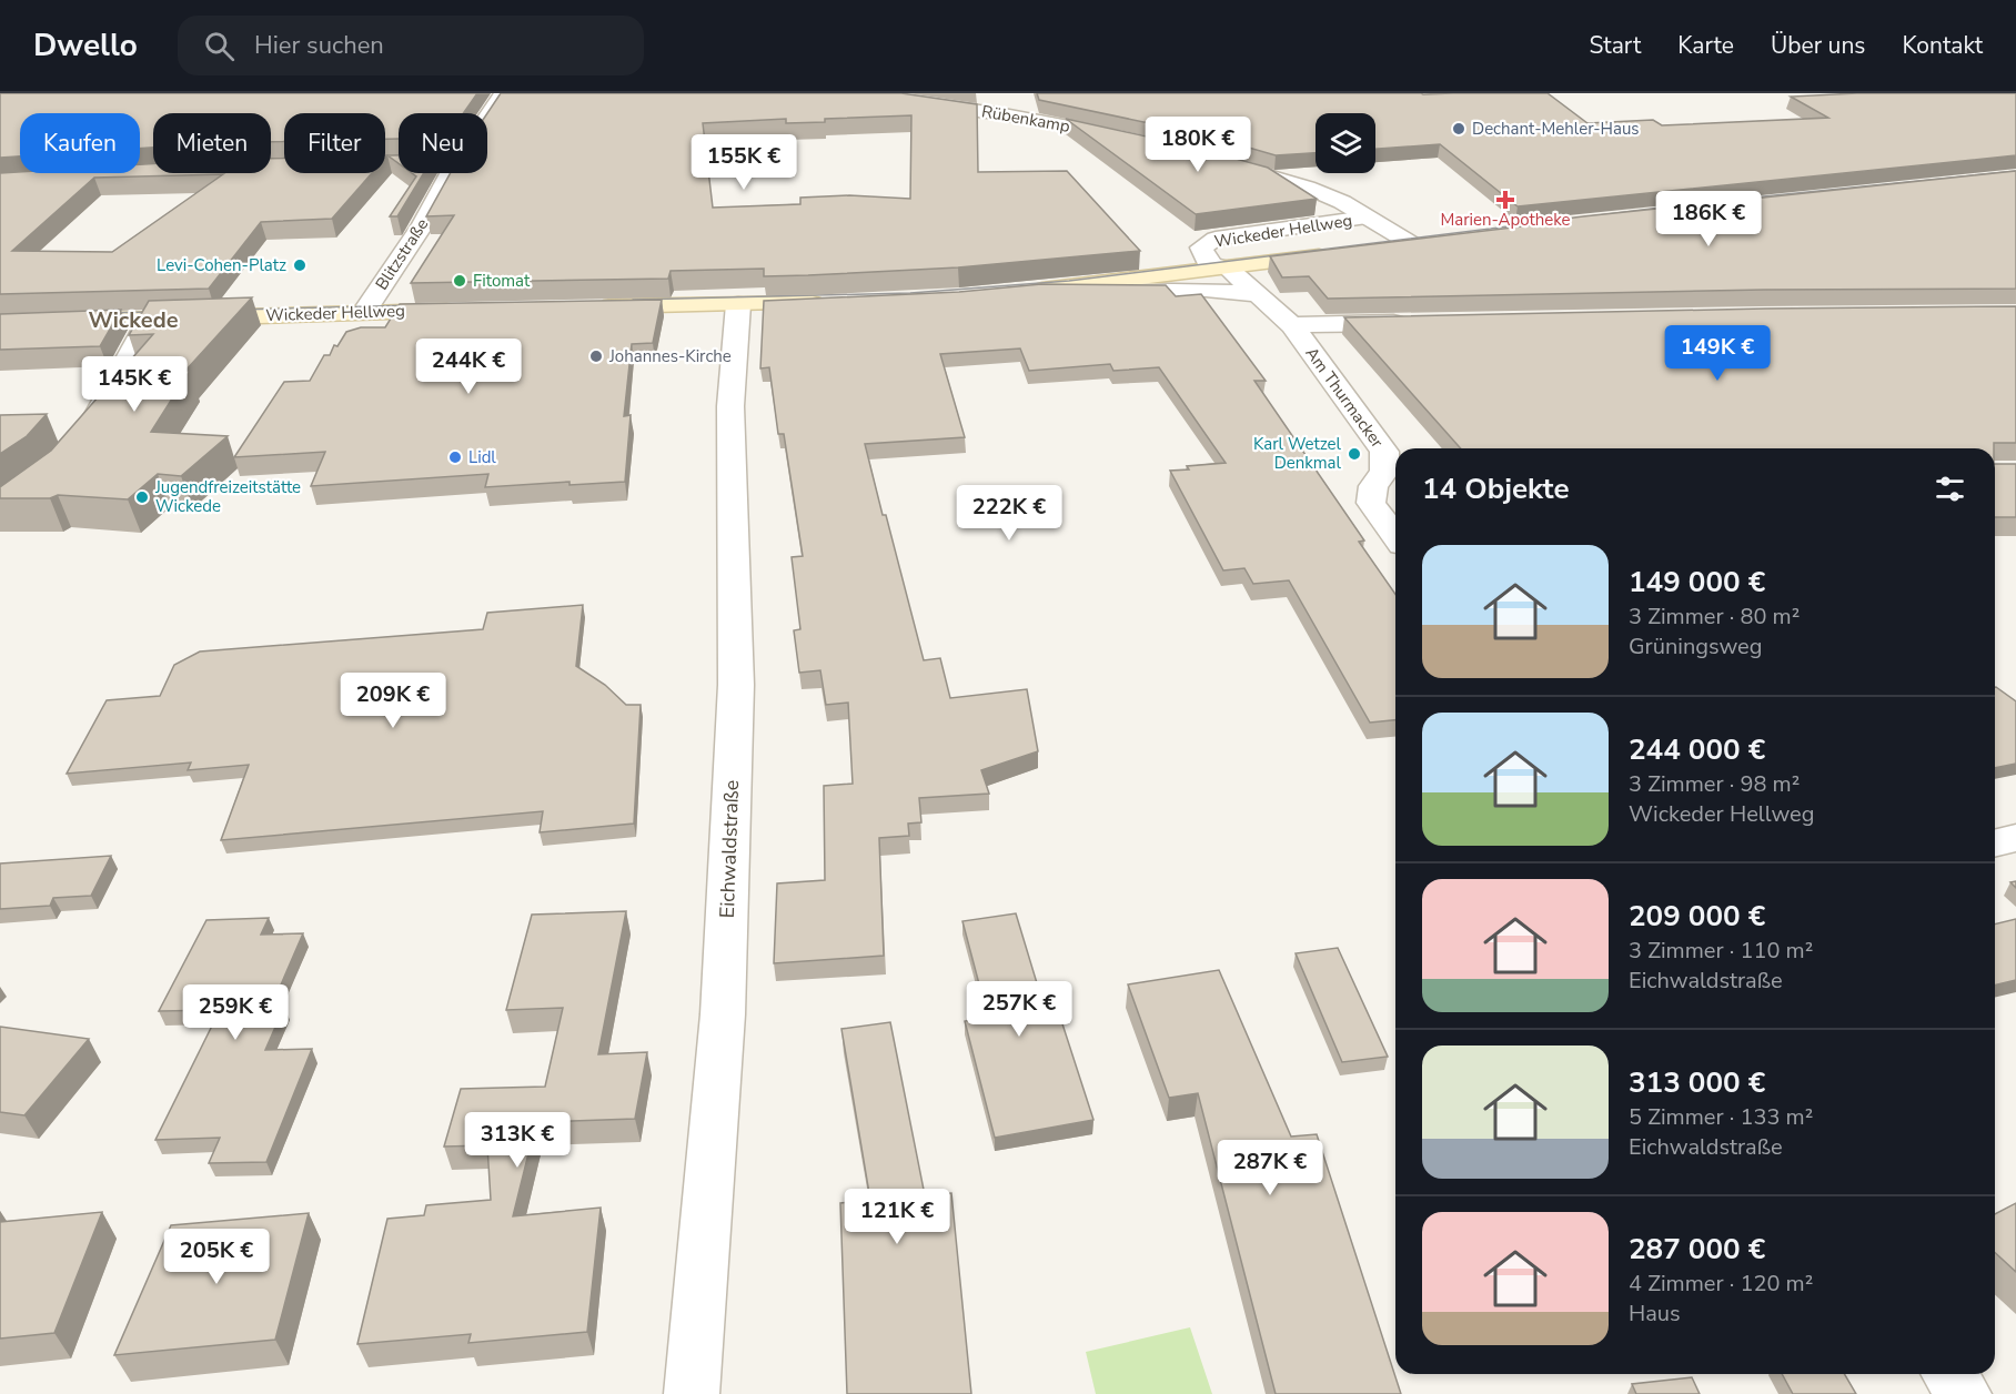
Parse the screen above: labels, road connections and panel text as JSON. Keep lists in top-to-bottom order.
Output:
{
  "streets": {
    "main road": ["Wickeder Hellweg"],
    "street": [
      "Rübenkamp",
      "Blitzstraße",
      "Am Thurmacker",
      "Eichwaldstraße"
    ]
  },
  "crossings": [
    ["Wickeder Hellweg", "Blitzstraße"],
    ["Wickeder Hellweg", "Am Thurmacker"]
  ],
  "districts": ["Wickede"],
  "places": {
    "other": [
      "Dechant-Mehler-Haus",
      "Levi-Cohen-Platz",
      "Fitomat",
      "Johannes-Kirche",
      "Karl Wetzel Denkmal",
      "Lidl",
      "Jugendfreizeitstätte Wickede"
    ],
    "health": ["Marien-Apotheke"]
  },
  "page": {
    "header": "Dwello",
    "search": "Hier suchen",
    "nav": [
      "Start",
      "Karte",
      "Über uns",
      "Kontakt"
    ],
    "chip": [
      "Kaufen",
      "Mieten",
      "Filter",
      "Neu"
    ],
    "price": [
      "180K €",
      "155K €",
      "186K €",
      "149K €",
      "244K €",
      "145K €",
      "222K €",
      "209K €",
      "257K €",
      "259K €",
      "313K €",
      "287K €",
      "121K €",
      "205K €"
    ],
    "heading": "14 Objekte",
    "list": [
      {
        "name": "149 000 €",
        "note": "3 Zimmer · 80 m² · Grüningsweg"
      },
      {
        "name": "244 000 €",
        "note": "3 Zimmer · 98 m² · Wickeder Hellweg"
      },
      {
        "name": "209 000 €",
        "note": "3 Zimmer · 110 m² · Eichwaldstraße"
      },
      {
        "name": "313 000 €",
        "note": "5 Zimmer · 133 m² · Eichwaldstraße"
      },
      {
        "name": "287 000 €",
        "note": "4 Zimmer · 120 m² · Haus"
      }
    ]
  }
}
